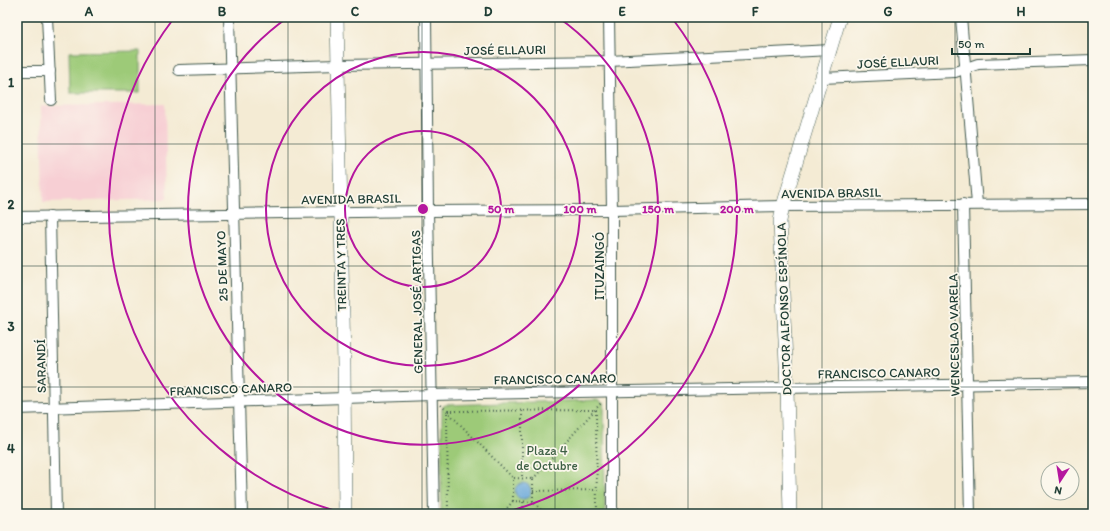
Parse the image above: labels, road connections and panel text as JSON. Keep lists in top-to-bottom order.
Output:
{
  "streets": {
    "street": [
      "JOSÉ ELLAURI",
      "AVENIDA BRASIL",
      "TREINTA Y TRES",
      "25 DE MAYO",
      "ITUZAINGÓ",
      "GENERAL JOSÉ ARTIGAS",
      "DOCTOR ALFONSO ESPÍNOLA",
      "WENCESLAO VARELA",
      "SARANDÍ",
      "FRANCISCO CANARO"
    ]
  },
  "crossings": [
    ["JOSÉ ELLAURI", "TREINTA Y TRES"],
    ["JOSÉ ELLAURI", "25 DE MAYO"],
    ["JOSÉ ELLAURI", "ITUZAINGÓ"],
    ["JOSÉ ELLAURI", "GENERAL JOSÉ ARTIGAS"],
    ["JOSÉ ELLAURI", "DOCTOR ALFONSO ESPÍNOLA"],
    ["AVENIDA BRASIL", "TREINTA Y TRES"],
    ["AVENIDA BRASIL", "25 DE MAYO"],
    ["AVENIDA BRASIL", "ITUZAINGÓ"],
    ["AVENIDA BRASIL", "GENERAL JOSÉ ARTIGAS"],
    ["AVENIDA BRASIL", "DOCTOR ALFONSO ESPÍNOLA"],
    ["AVENIDA BRASIL", "WENCESLAO VARELA"],
    ["AVENIDA BRASIL", "SARANDÍ"],
    ["TREINTA Y TRES", "FRANCISCO CANARO"],
    ["25 DE MAYO", "FRANCISCO CANARO"],
    ["ITUZAINGÓ", "FRANCISCO CANARO"],
    ["GENERAL JOSÉ ARTIGAS", "FRANCISCO CANARO"],
    ["DOCTOR ALFONSO ESPÍNOLA", "FRANCISCO CANARO"],
    ["WENCESLAO VARELA", "FRANCISCO CANARO"],
    ["SARANDÍ", "FRANCISCO CANARO"]
  ],
  "parks": ["Plaza 4 de Octubre"],
  "scale_bar": "50 m",
  "north": "bottom",
  "grid": {
    "columns": [
      "A",
      "B",
      "C",
      "D",
      "E",
      "F",
      "G",
      "H"
    ],
    "rows": [
      "1",
      "2",
      "3",
      "4"
    ]
  },
  "rings": [
    "50 m",
    "100 m",
    "150 m",
    "200 m"
  ]
}
